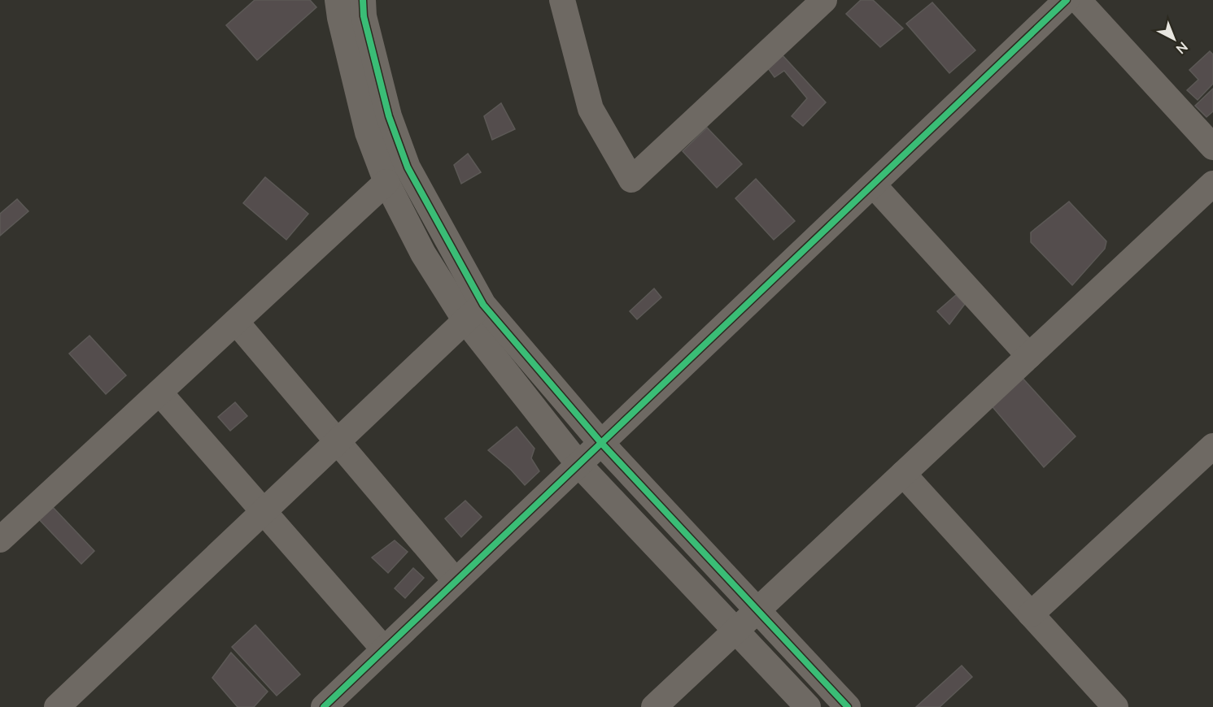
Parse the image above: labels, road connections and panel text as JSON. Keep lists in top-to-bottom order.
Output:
{
  "north": "bottom right"
}
